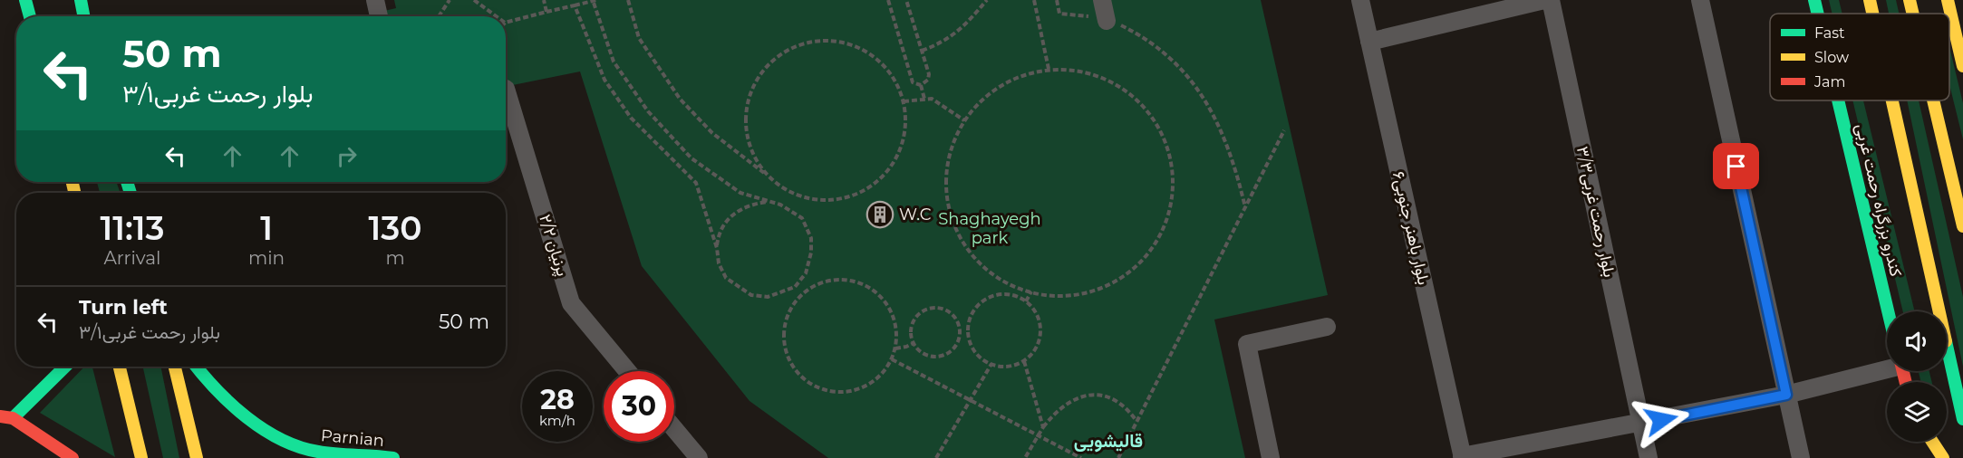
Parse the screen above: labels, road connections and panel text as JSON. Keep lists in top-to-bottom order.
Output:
{
  "streets": {
    "main road": ["کندرو بزرگراه رحمت غربی", "Parnian"],
    "street": ["بلوار رحمت غربی۳/۳", "بلوار باهنر جنوبی۶", "پرنیان ۲/۲"]
  },
  "districts": ["قالیشویی"],
  "parks": ["Shaghayegh park"],
  "places": {
    "building": ["W.C"]
  },
  "legend": ["Fast", "Slow", "Jam"],
  "page": {
    "turn": ["50 m", "بلوار رحمت غربی۳/۱"],
    "eta": [
      "11:13",
      "Arrival",
      "1",
      "min",
      "130",
      "m"
    ],
    "list": [
      {
        "name": "Turn left",
        "note": "بلوار رحمت غربی۳/۱",
        "value": "50 m"
      }
    ],
    "speed": "28 km/h",
    "limit": "30"
  }
}
